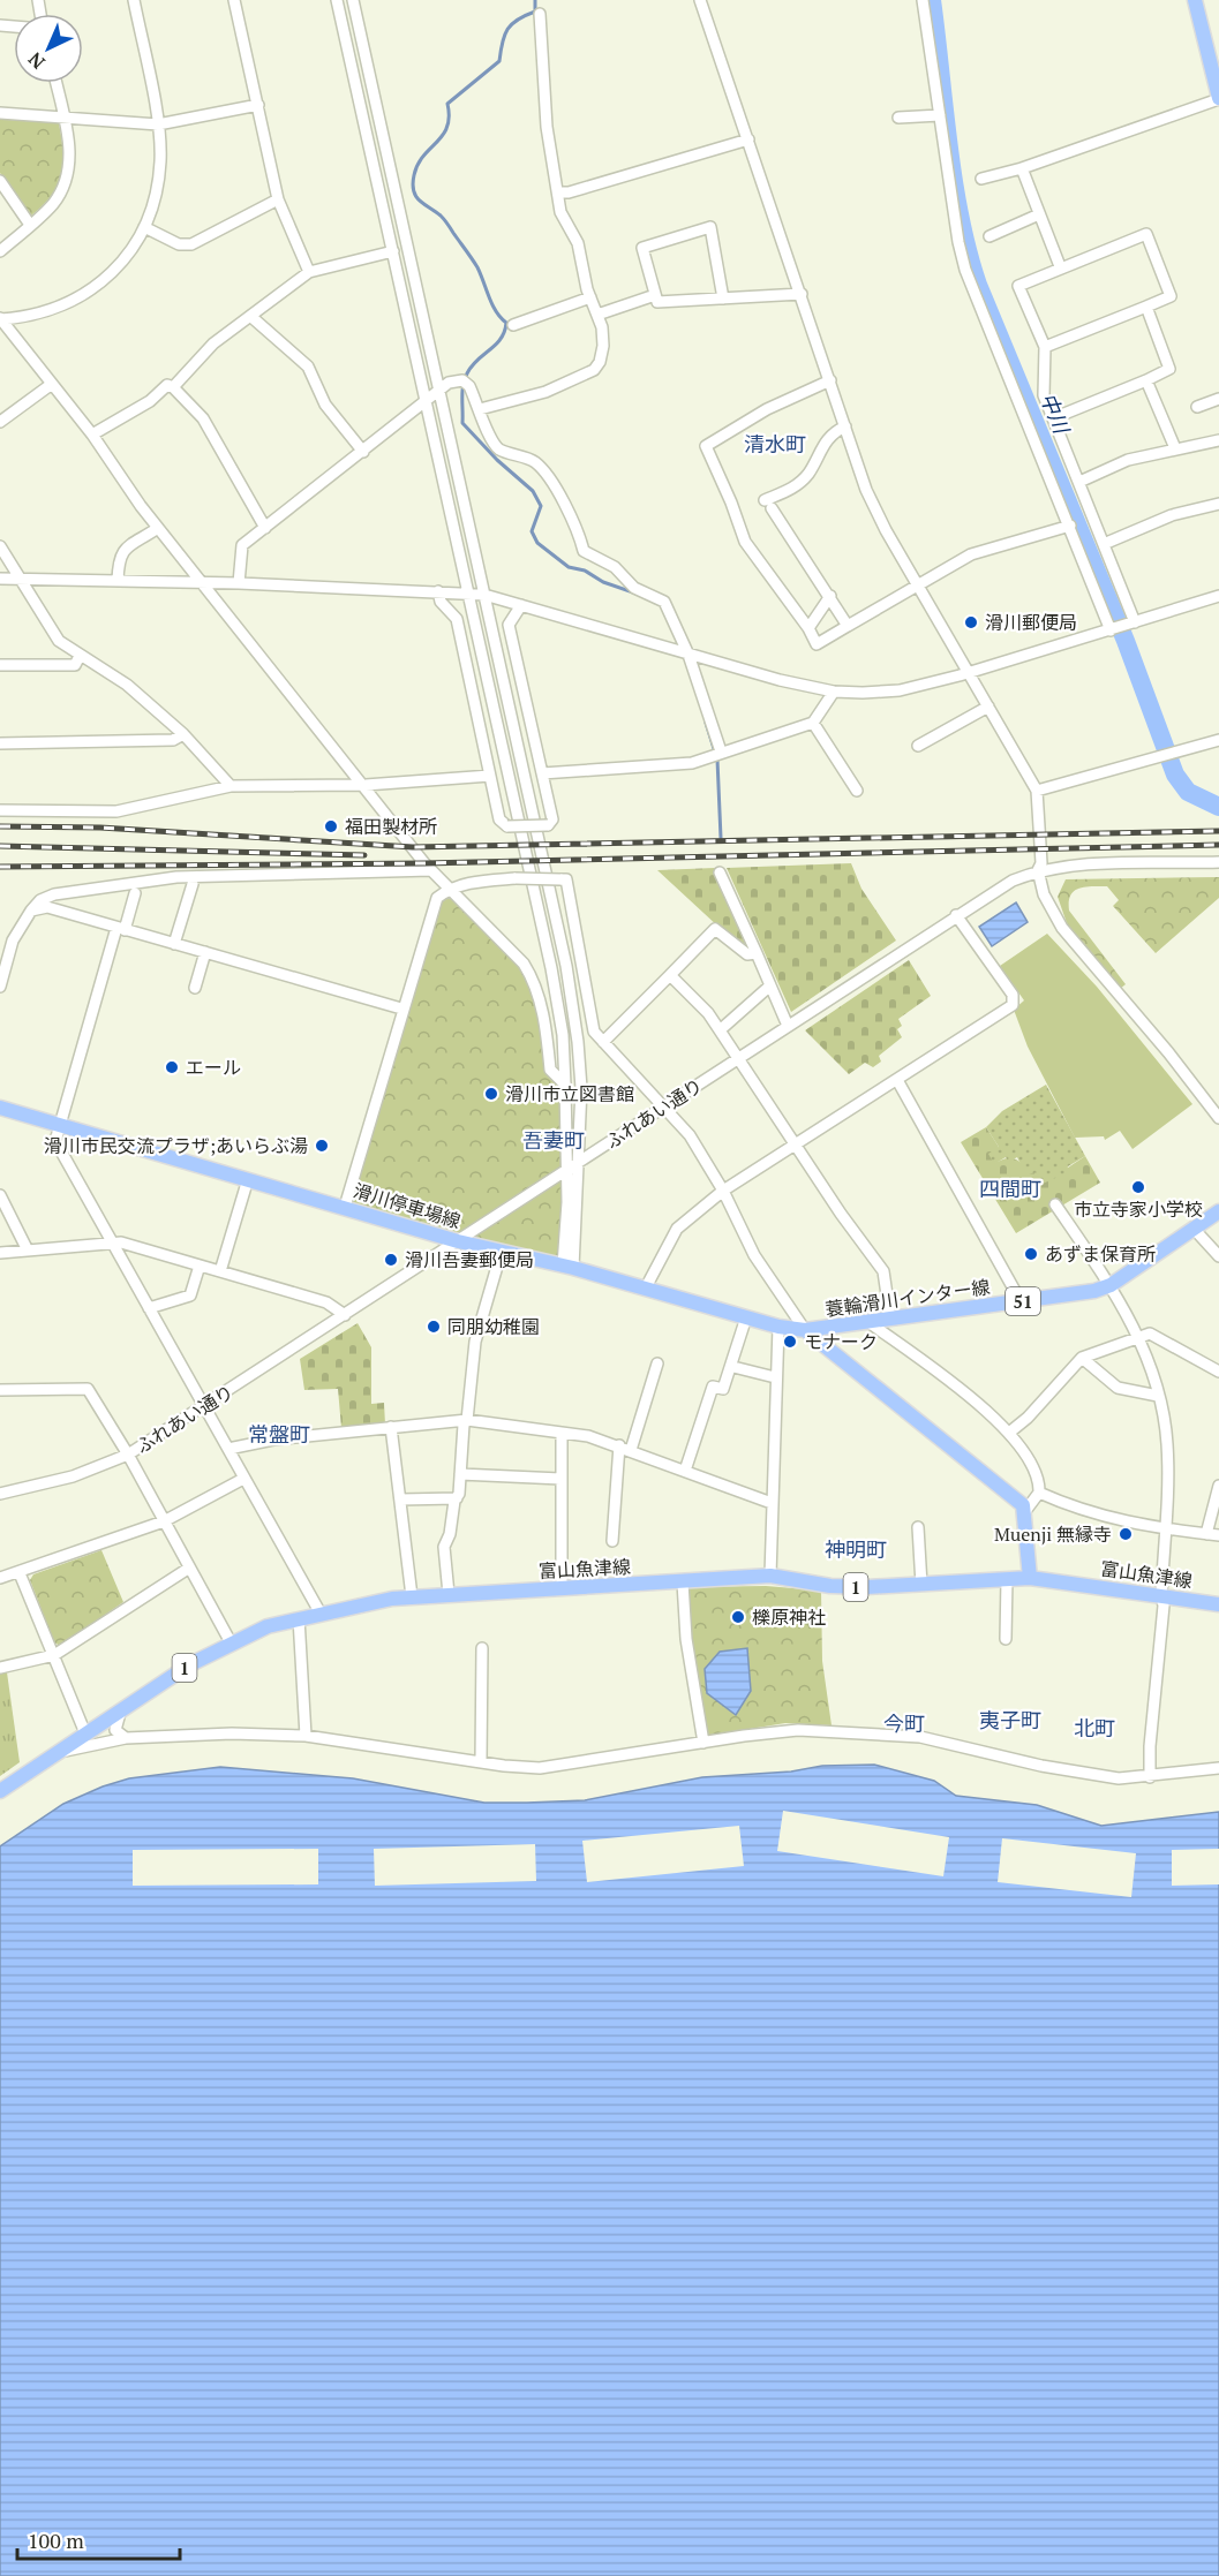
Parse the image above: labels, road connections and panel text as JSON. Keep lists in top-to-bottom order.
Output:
{
  "streets": {
    "main road": [
      "滑川停車場線",
      "蓑輪滑川インター線",
      "51",
      "富山魚津線",
      "1"
    ],
    "street": ["ふれあい通り"]
  },
  "crossings": [
    ["ふれあい通り", "滑川停車場線"],
    ["滑川停車場線", "蓑輪滑川インター線"]
  ],
  "districts": [
    "清水町",
    "吾妻町",
    "四間町",
    "常盤町",
    "神明町",
    "夷子町",
    "今町",
    "北町"
  ],
  "water": ["中川"],
  "places": [
    "滑川郵便局",
    "福田製材所",
    "エール",
    "滑川市立図書館",
    "滑川市民交流プラザ;あいらぶ湯",
    "市立寺家小学校",
    "あずま保育所",
    "滑川吾妻郵便局",
    "同朋幼稚園",
    "モナーク",
    "Muenji 無縁寺",
    "櫟原神社"
  ],
  "scale_bar": "100 m",
  "north": "bottom left"
}
